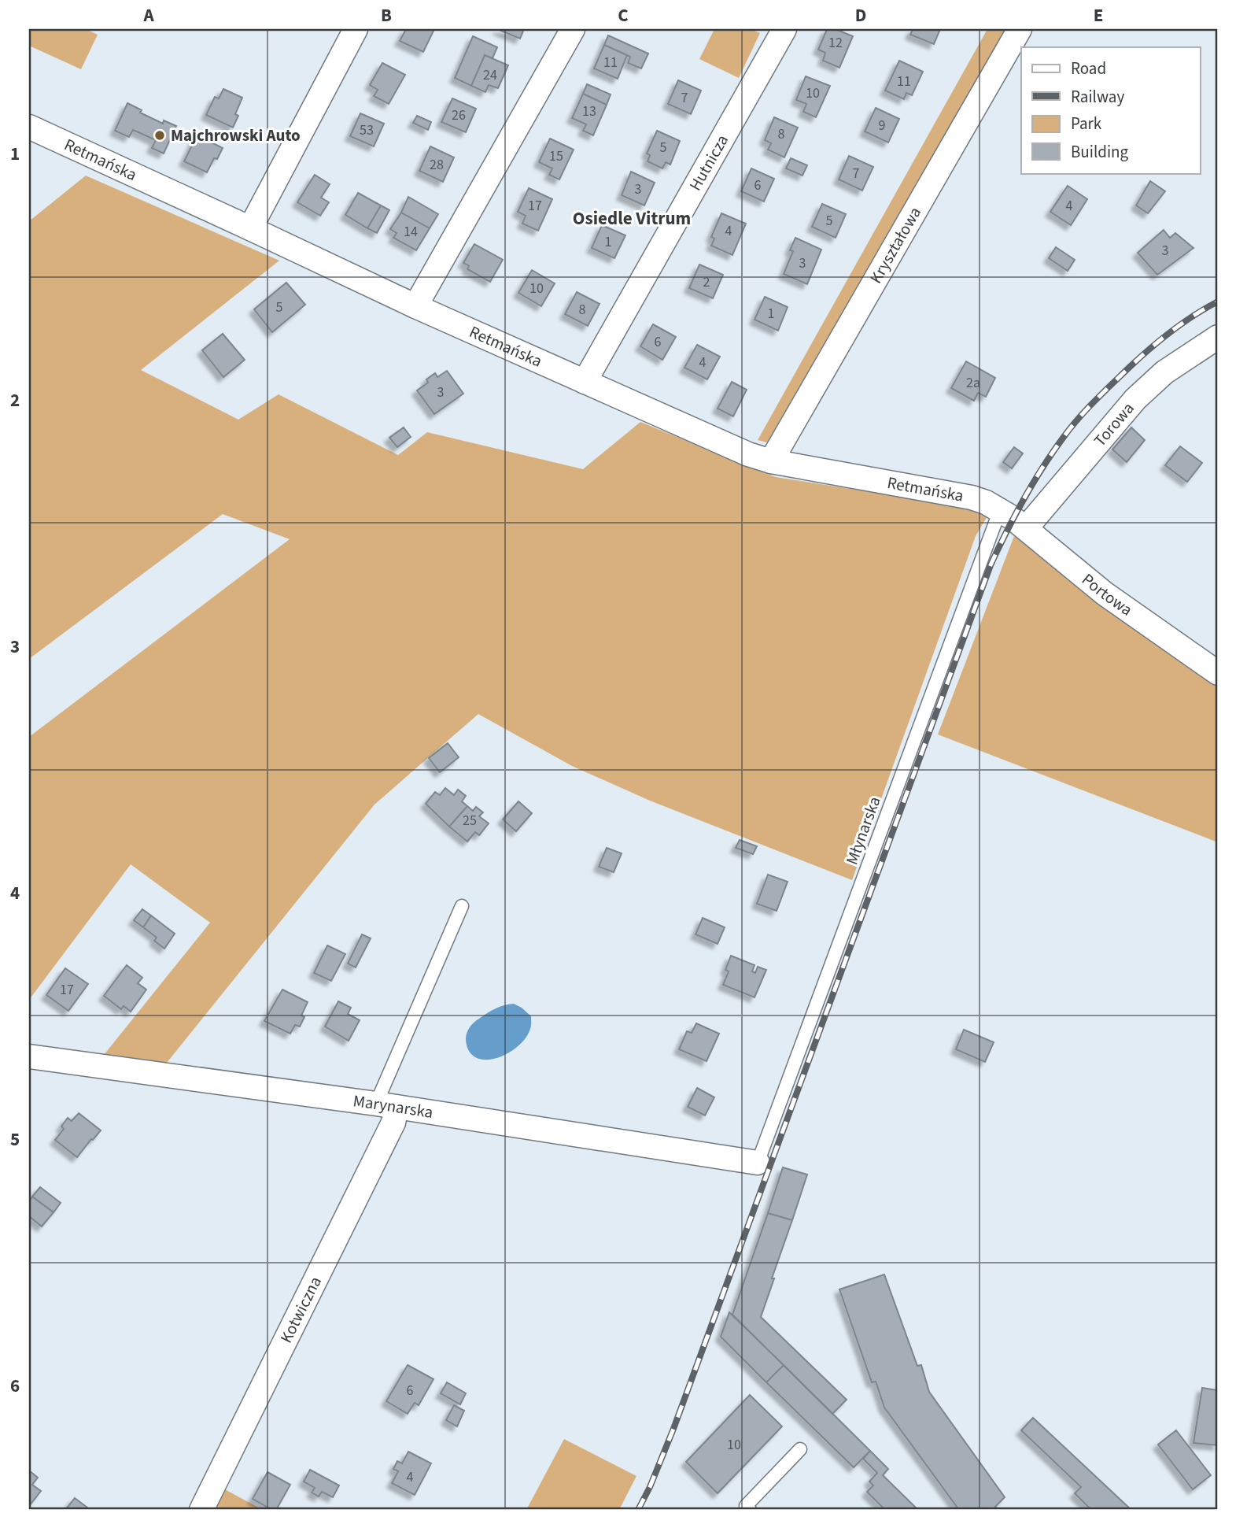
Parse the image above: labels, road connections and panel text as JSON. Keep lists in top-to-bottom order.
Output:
{
  "streets": {
    "street": [
      "Retmańska",
      "Hutnicza",
      "Kryształowa",
      "Torowa",
      "Portowa",
      "Marynarska",
      "Kotwiczna"
    ],
    "lane": ["Młynarska"]
  },
  "crossings": [
    ["Retmańska", "Hutnicza"],
    ["Retmańska", "Kryształowa"],
    ["Retmańska", "Portowa"],
    ["Retmańska", "Młynarska"],
    ["Torowa", "Portowa"],
    ["Portowa", "Młynarska"],
    ["Młynarska", "Marynarska"],
    ["Marynarska", "Kotwiczna"]
  ],
  "districts": ["Osiedle Vitrum"],
  "places": ["Majchrowski Auto"],
  "house_numbers": [
    "12",
    "11",
    "24",
    "11",
    "10",
    "7",
    "13",
    "26",
    "9",
    "53",
    "8",
    "5",
    "15",
    "28",
    "7",
    "6",
    "3",
    "17",
    "4",
    "5",
    "4",
    "14",
    "1",
    "3",
    "3",
    "2",
    "10",
    "5",
    "8",
    "1",
    "6",
    "4",
    "2a",
    "3",
    "25",
    "17",
    "6",
    "10",
    "4"
  ],
  "legend": [
    "Road",
    "Railway",
    "Park",
    "Building"
  ],
  "grid": {
    "columns": [
      "A",
      "B",
      "C",
      "D",
      "E"
    ],
    "rows": [
      "1",
      "2",
      "3",
      "4",
      "5",
      "6"
    ]
  }
}
